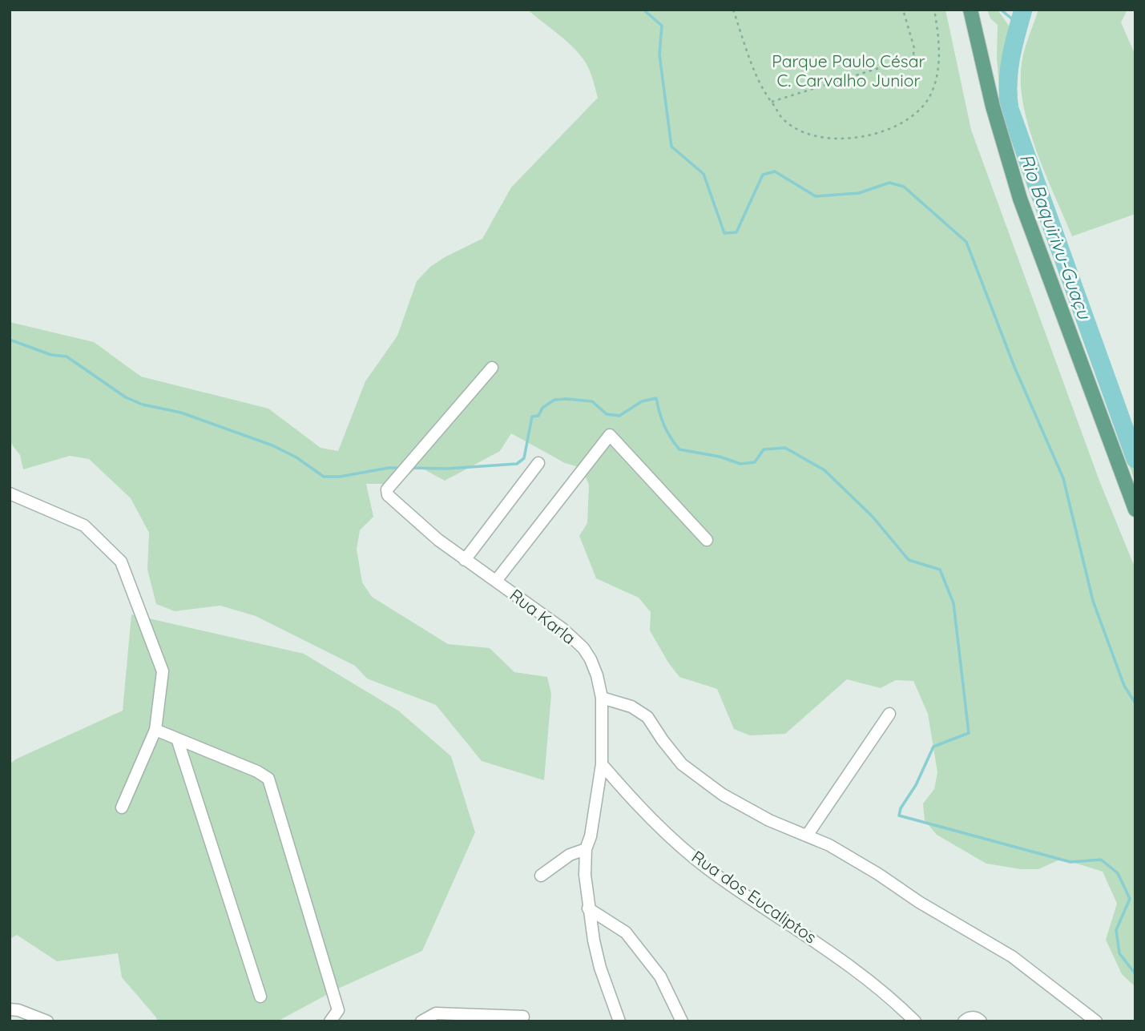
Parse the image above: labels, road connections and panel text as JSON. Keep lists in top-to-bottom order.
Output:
{
  "streets": {
    "street": ["Rua Karla", "Rua dos Eucaliptos"]
  },
  "crossings": [
    ["Rua Karla", "Rua dos Eucaliptos"]
  ],
  "water": ["Rio Baquirivu-Guaçu"],
  "parks": ["Parque Paulo César C. Carvalho Junior"]
}
